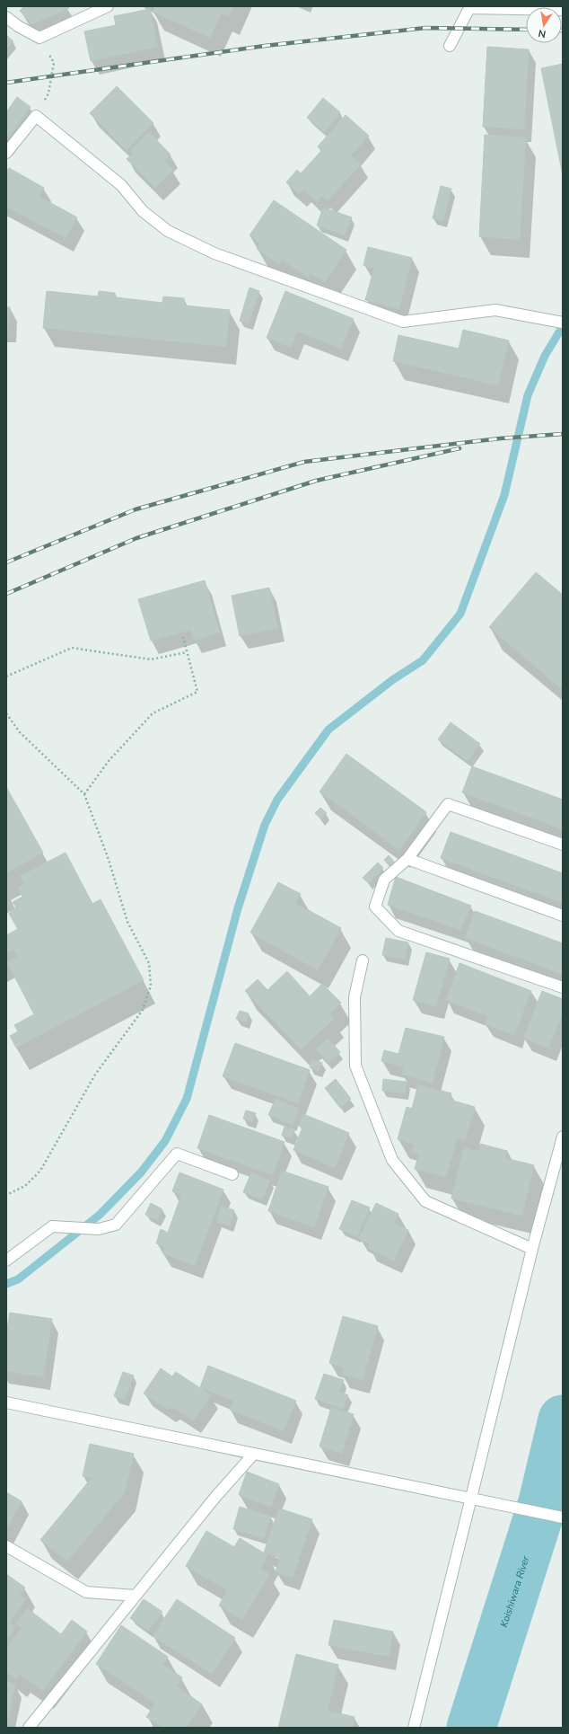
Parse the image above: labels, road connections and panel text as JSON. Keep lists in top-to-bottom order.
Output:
{
  "water": ["Koishiwara River"],
  "north": "bottom"
}
